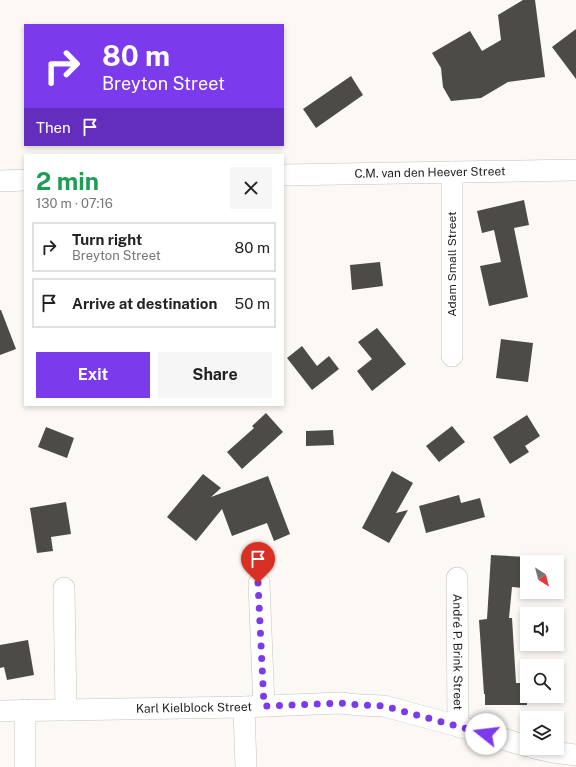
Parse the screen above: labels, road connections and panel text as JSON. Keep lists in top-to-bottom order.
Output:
{
  "streets": {
    "street": [
      "C.M. van den Heever Street",
      "Adam Small Street",
      "André P. Brink Street",
      "Karl Kielblock Street"
    ]
  },
  "crossings": [
    ["C.M. van den Heever Street", "Adam Small Street"],
    ["André P. Brink Street", "Karl Kielblock Street"]
  ],
  "north": "bottom right",
  "page": {
    "turn": ["80 m", "Breyton Street"],
    "then": "Then",
    "heading": ["2 min", "130 m · 07:16"],
    "list": [
      {
        "name": "Turn right",
        "note": "Breyton Street",
        "value": "80 m"
      },
      {
        "name": "Arrive at destination",
        "value": "50 m"
      }
    ],
    "buttons": ["Exit", "Share"]
  }
}
